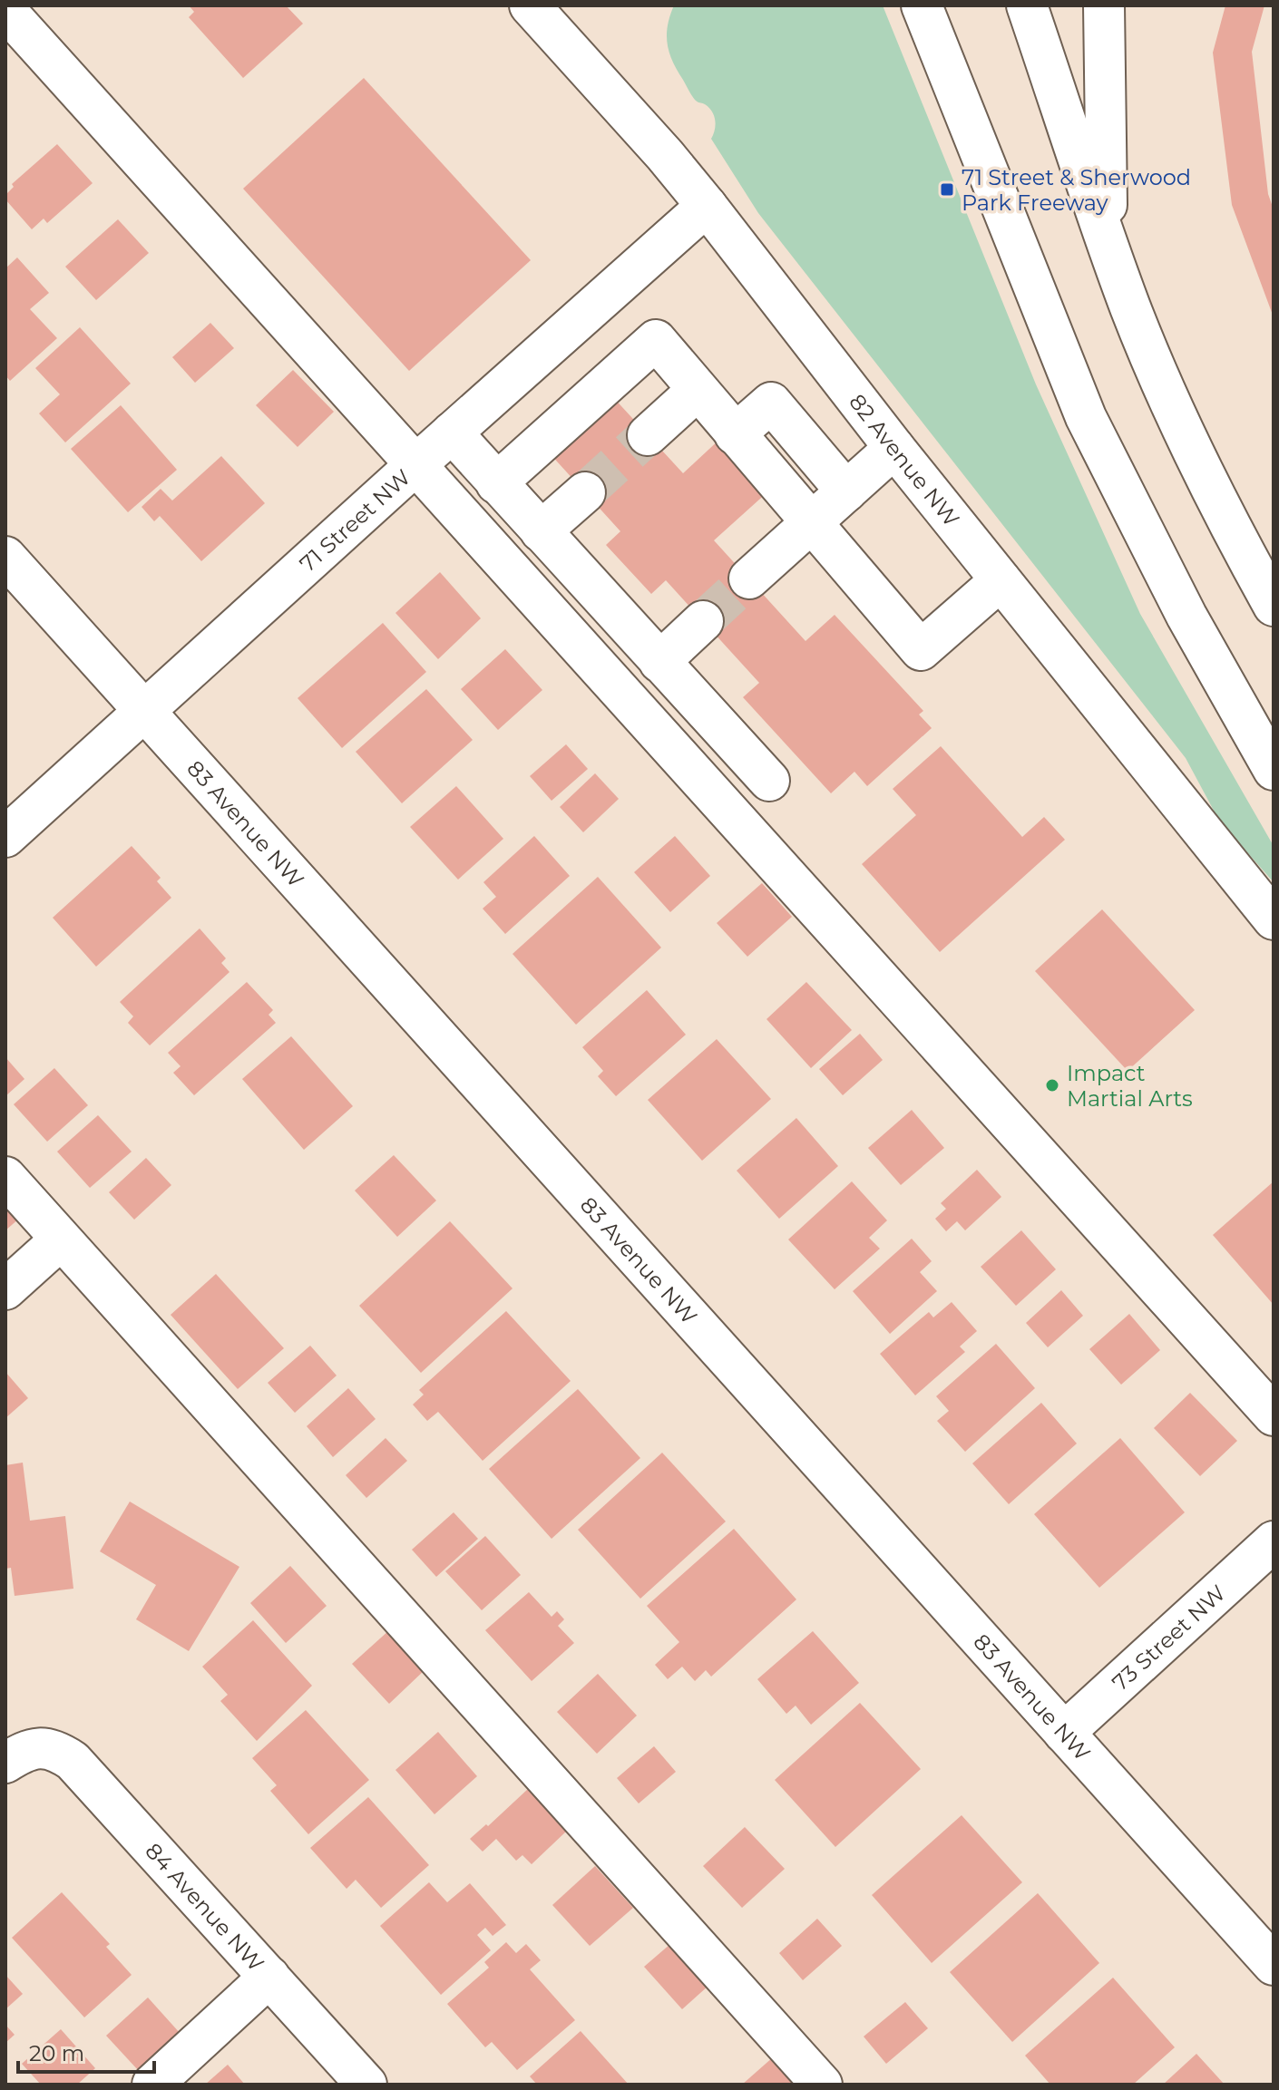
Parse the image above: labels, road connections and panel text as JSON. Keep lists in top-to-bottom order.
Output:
{
  "streets": {
    "street": [
      "82 Avenue NW",
      "71 Street NW",
      "83 Avenue NW",
      "73 Street NW",
      "84 Avenue NW"
    ]
  },
  "crossings": [
    ["82 Avenue NW", "71 Street NW"],
    ["71 Street NW", "83 Avenue NW"],
    ["83 Avenue NW", "73 Street NW"]
  ],
  "places": {
    "transit": ["71 Street & Sherwood Park Freeway"],
    "other": ["Impact Martial Arts"]
  },
  "scale_bar": "20 m"
}
